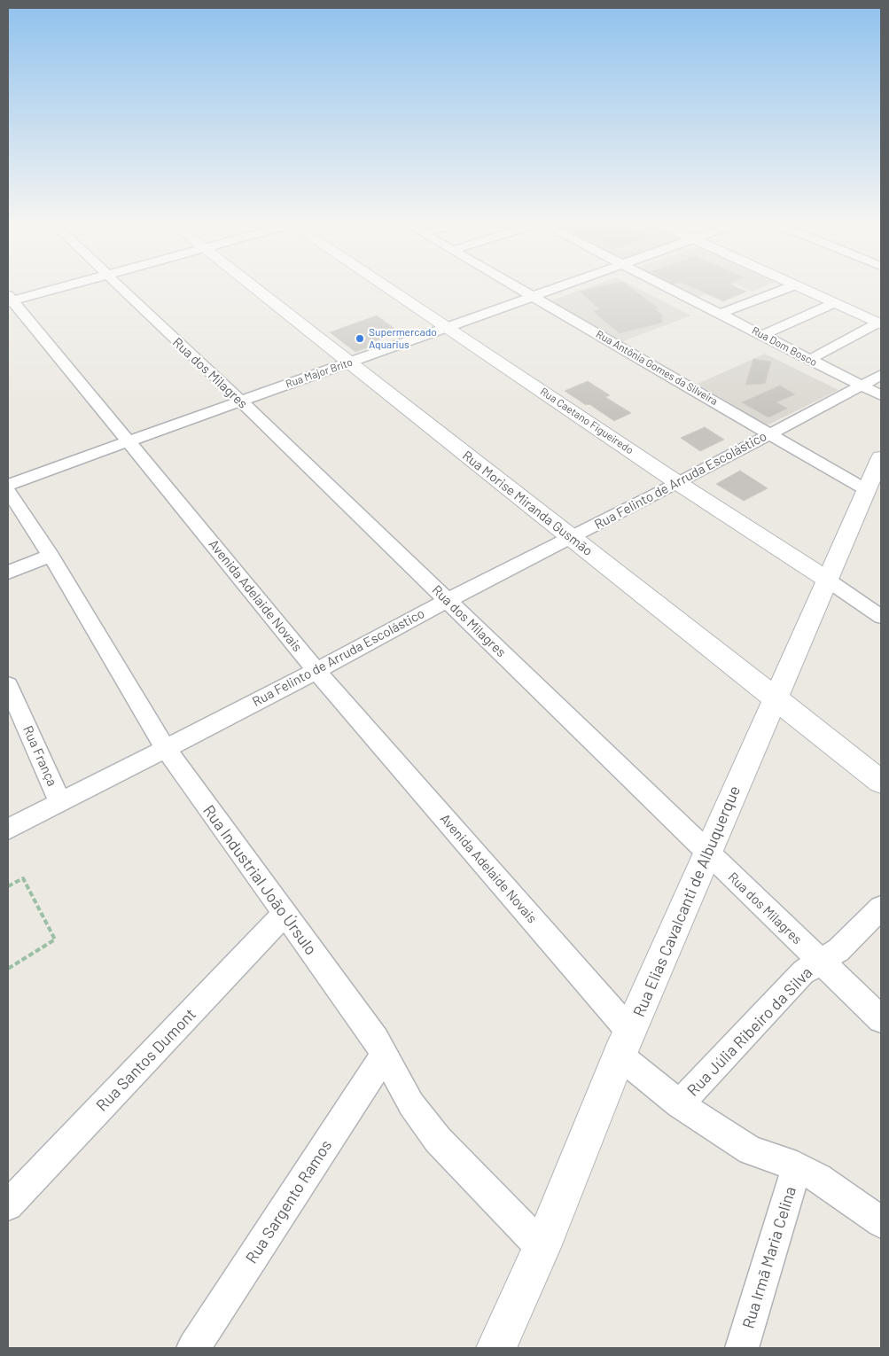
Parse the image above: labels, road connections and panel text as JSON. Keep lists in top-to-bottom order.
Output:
{
  "streets": {
    "street": [
      "Rua Dom Bosco",
      "Rua Antônia Gomes da Silveira",
      "Rua dos Milagres",
      "Rua Major Brito",
      "Rua Caetano Figueiredo",
      "Rua Felinto de Arruda Escolástico",
      "Rua Morise Miranda Gusmão",
      "Avenida Adelaide Novais",
      "Rua França",
      "Rua Industrial João Úrsulo",
      "Rua Elias Cavalcanti de Albuquerque",
      "Rua Júlia Ribeiro da Silva",
      "Rua Santos Dumont",
      "Rua Sargento Ramos",
      "Rua Irmã Maria Celina"
    ]
  },
  "crossings": [
    ["Rua Dom Bosco", "Rua Felinto de Arruda Escolástico"],
    ["Rua Antônia Gomes da Silveira", "Rua Major Brito"],
    ["Rua Antônia Gomes da Silveira", "Rua Felinto de Arruda Escolástico"],
    ["Rua Antônia Gomes da Silveira", "Rua Elias Cavalcanti de Albuquerque"],
    ["Rua dos Milagres", "Rua Major Brito"],
    ["Rua dos Milagres", "Rua Felinto de Arruda Escolástico"],
    ["Rua dos Milagres", "Rua Elias Cavalcanti de Albuquerque"],
    ["Rua dos Milagres", "Rua Júlia Ribeiro da Silva"],
    ["Rua Major Brito", "Rua Caetano Figueiredo"],
    ["Rua Major Brito", "Rua Morise Miranda Gusmão"],
    ["Rua Major Brito", "Avenida Adelaide Novais"],
    ["Rua Caetano Figueiredo", "Rua Felinto de Arruda Escolástico"],
    ["Rua Caetano Figueiredo", "Rua Elias Cavalcanti de Albuquerque"],
    ["Rua Felinto de Arruda Escolástico", "Rua Morise Miranda Gusmão"],
    ["Rua Felinto de Arruda Escolástico", "Avenida Adelaide Novais"],
    ["Rua Felinto de Arruda Escolástico", "Rua França"],
    ["Rua Felinto de Arruda Escolástico", "Rua Industrial João Úrsulo"],
    ["Rua Morise Miranda Gusmão", "Rua Elias Cavalcanti de Albuquerque"],
    ["Avenida Adelaide Novais", "Rua Elias Cavalcanti de Albuquerque"],
    ["Avenida Adelaide Novais", "Rua Júlia Ribeiro da Silva"],
    ["Avenida Adelaide Novais", "Rua Irmã Maria Celina"],
    ["Rua Industrial João Úrsulo", "Rua Elias Cavalcanti de Albuquerque"],
    ["Rua Industrial João Úrsulo", "Rua Santos Dumont"],
    ["Rua Industrial João Úrsulo", "Rua Sargento Ramos"]
  ],
  "places": ["Supermercado Aquarius"]
}
